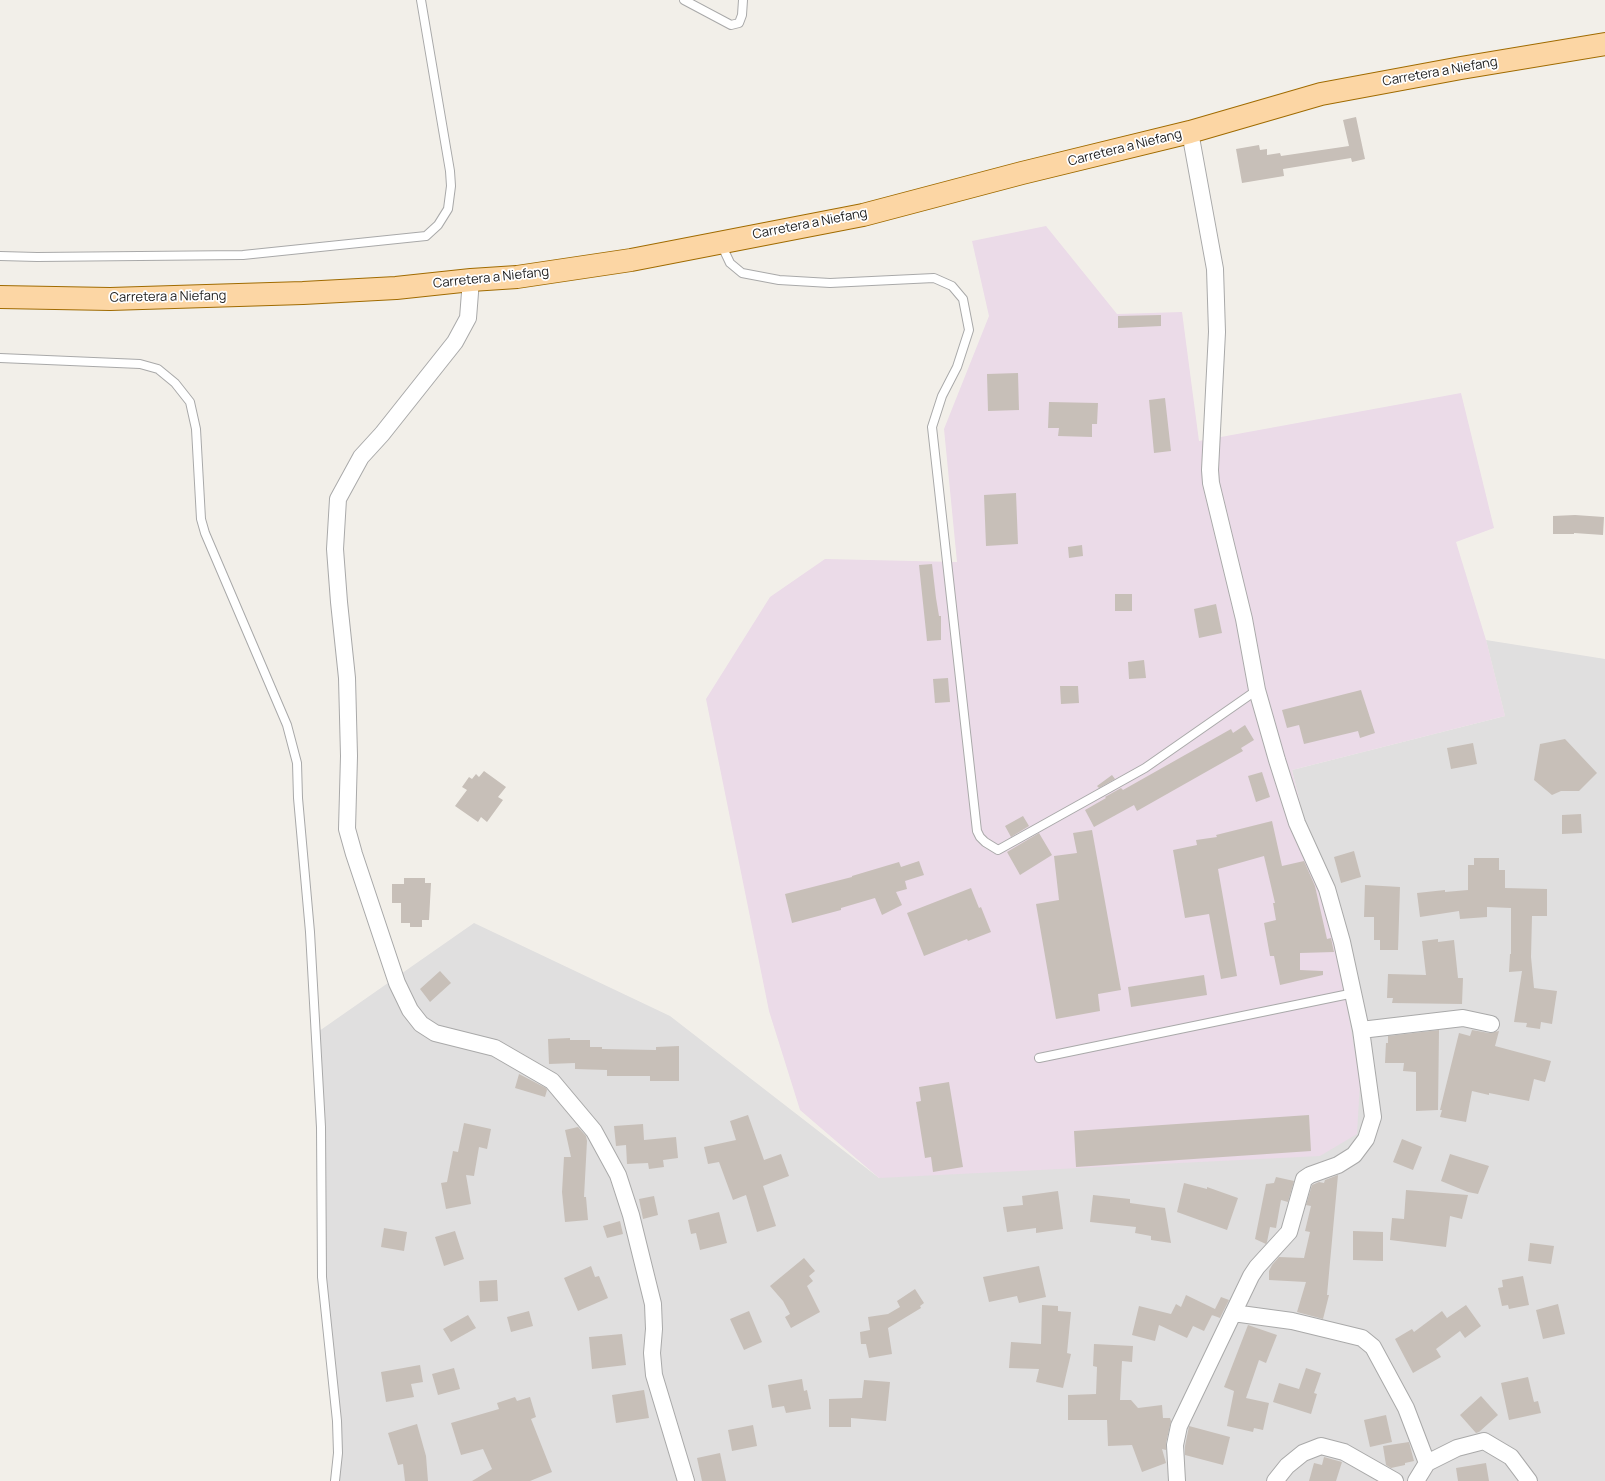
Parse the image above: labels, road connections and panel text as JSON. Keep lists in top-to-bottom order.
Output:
{
  "streets": {
    "main road": ["Carretera a Niefang"]
  }
}
